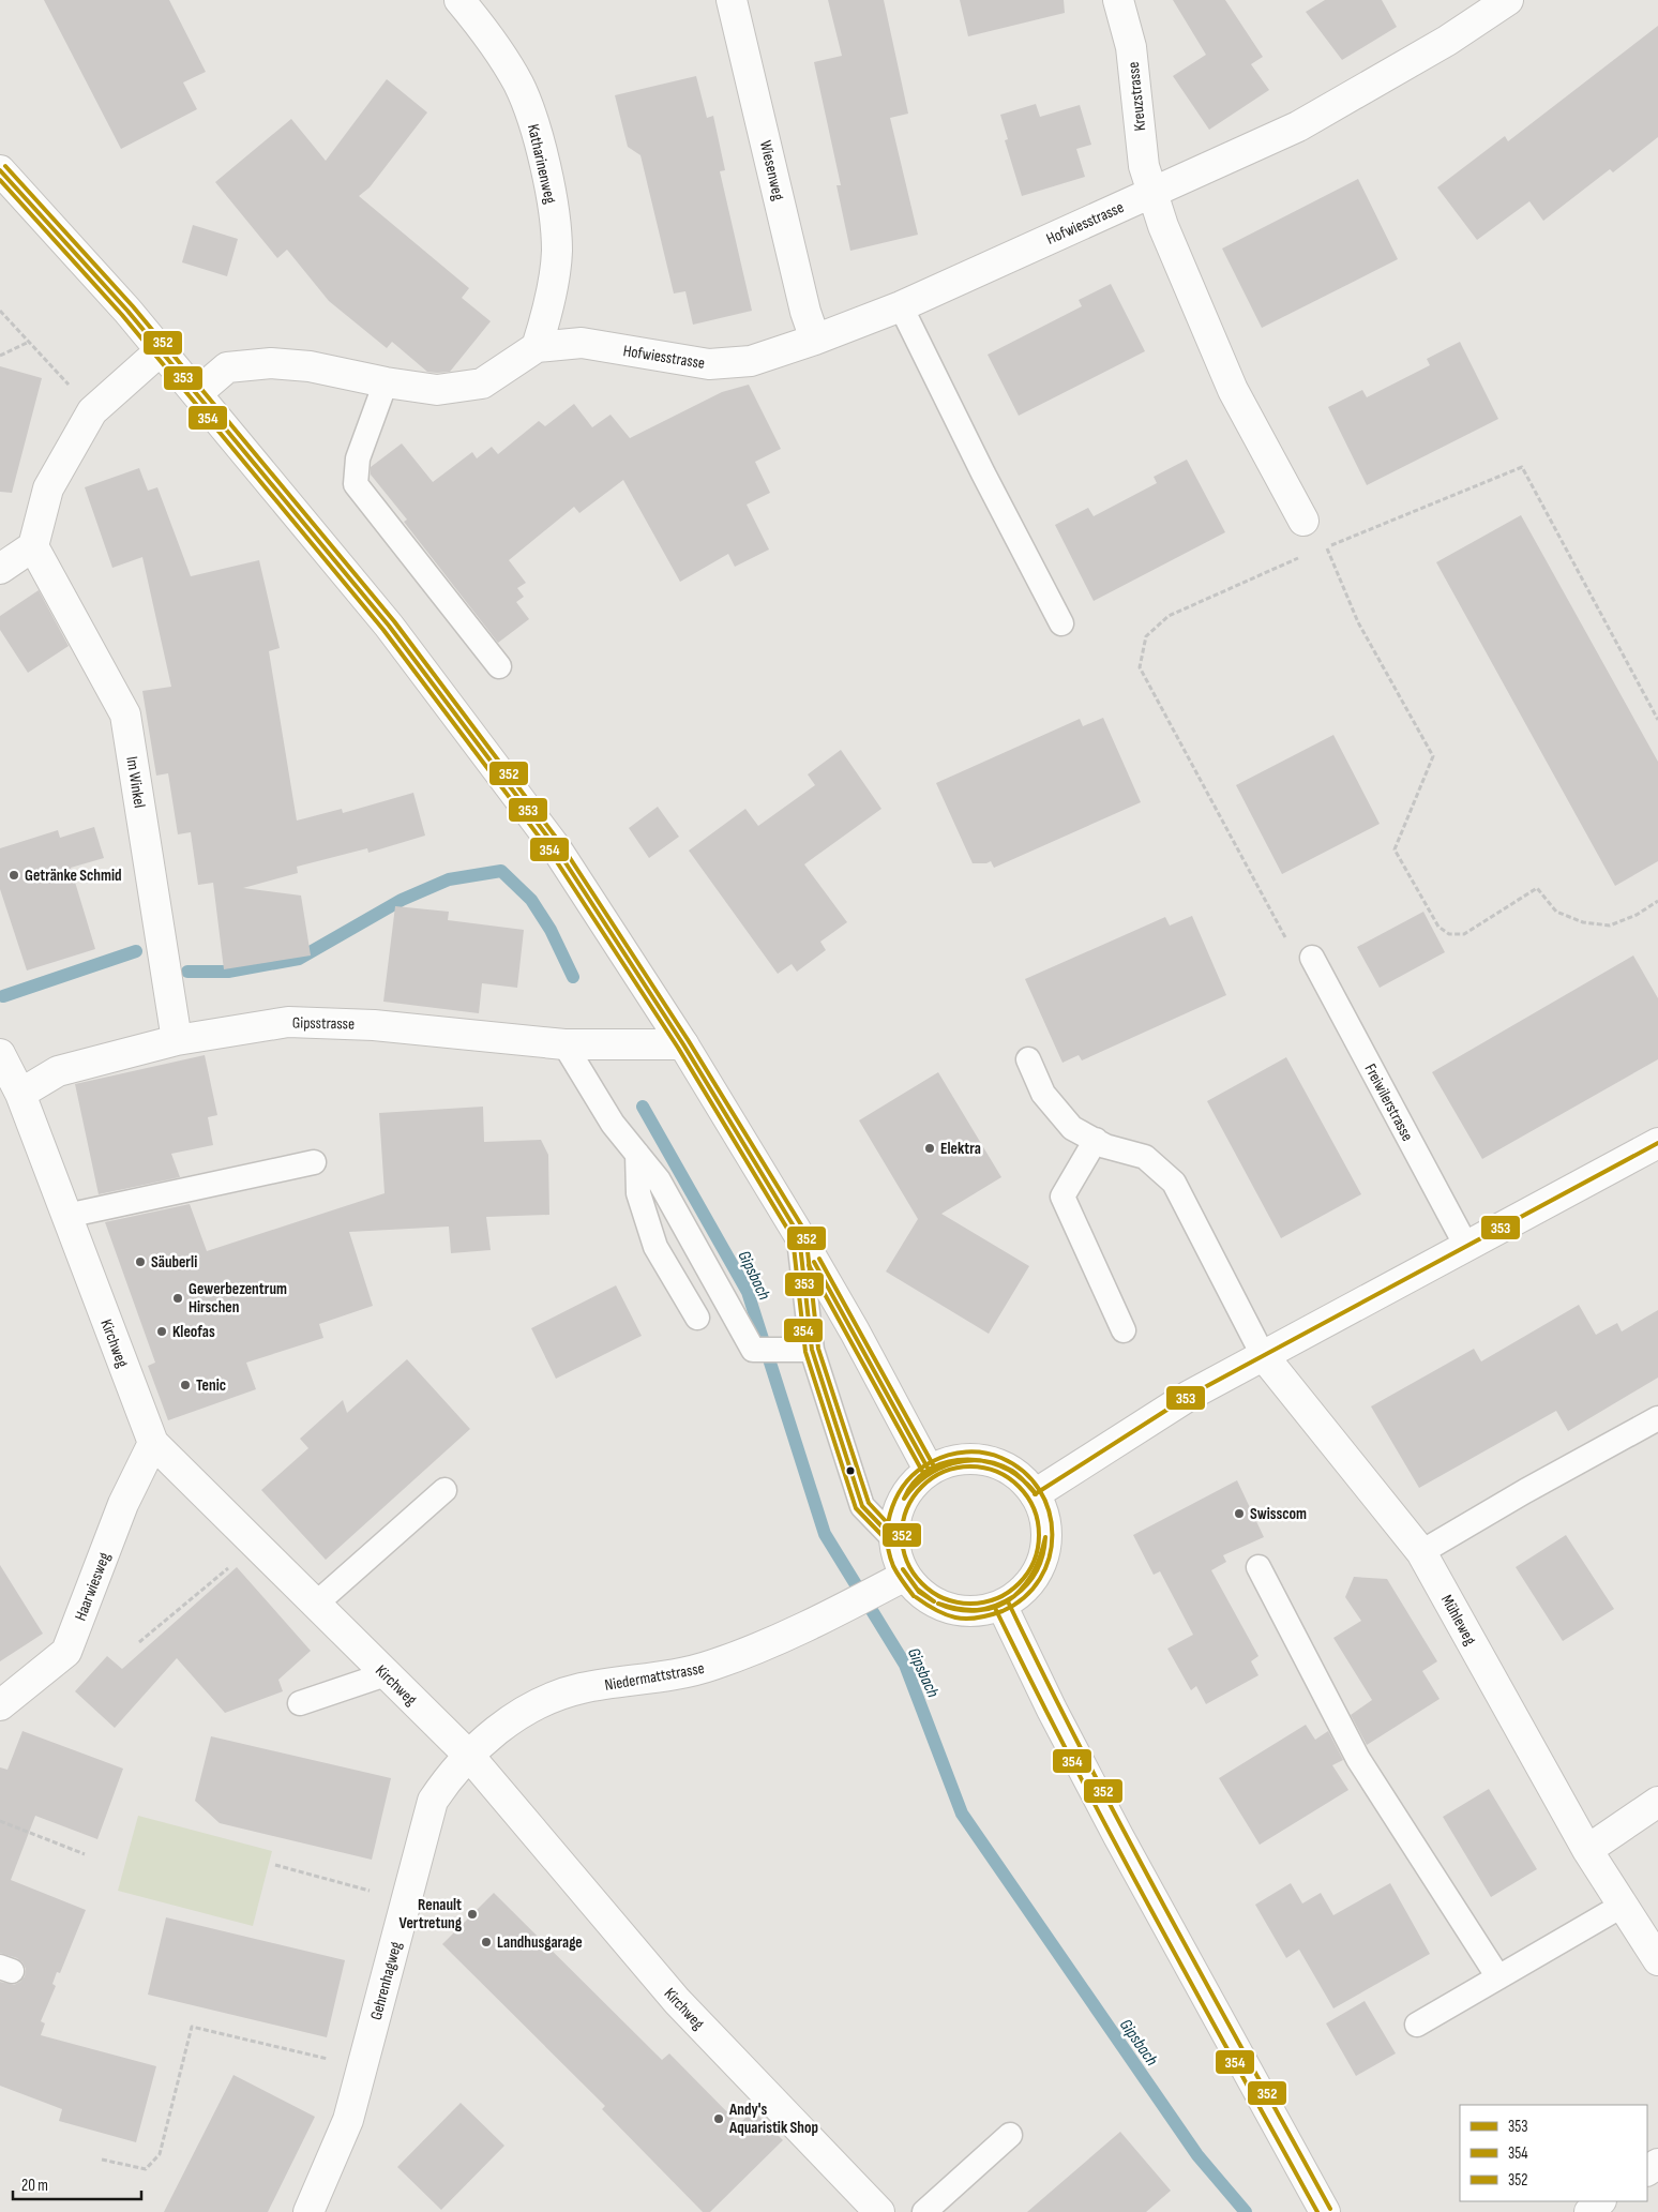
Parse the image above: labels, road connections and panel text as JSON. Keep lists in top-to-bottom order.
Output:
{
  "streets": {
    "street": [
      "Kreuzstrasse",
      "Katharinenweg",
      "Wiesenweg",
      "Hofwiesstrasse",
      "Im Winkel",
      "Gipsstrasse",
      "Kirchweg",
      "Haarwiesweg",
      "Mühleweg",
      "Niedermattstrasse",
      "Gehrenhagweg"
    ],
    "lane": ["Freiwilerstrasse"]
  },
  "crossings": [
    ["Kreuzstrasse", "Hofwiesstrasse"],
    ["Katharinenweg", "Hofwiesstrasse"],
    ["Wiesenweg", "Hofwiesstrasse"],
    ["Im Winkel", "Gipsstrasse"],
    ["Gipsstrasse", "Kirchweg"],
    ["Kirchweg", "Haarwiesweg"],
    ["Kirchweg", "Niedermattstrasse"],
    ["Kirchweg", "Gehrenhagweg"],
    ["Niedermattstrasse", "Gehrenhagweg"]
  ],
  "water": ["Gipsbach"],
  "places": [
    "Getränke Schmid",
    "Elektra",
    "Säuberli",
    "Gewerbezentrum Hirschen",
    "Kleofas",
    "Tenic",
    "Swisscom",
    "Renault Vertretung",
    "Landhusgarage",
    "Andy's Aquaristik Shop"
  ],
  "lines": ["transit line 352", "transit line 353", "transit line 354"],
  "legend": ["353", "354", "352"],
  "scale_bar": "20 m"
}
